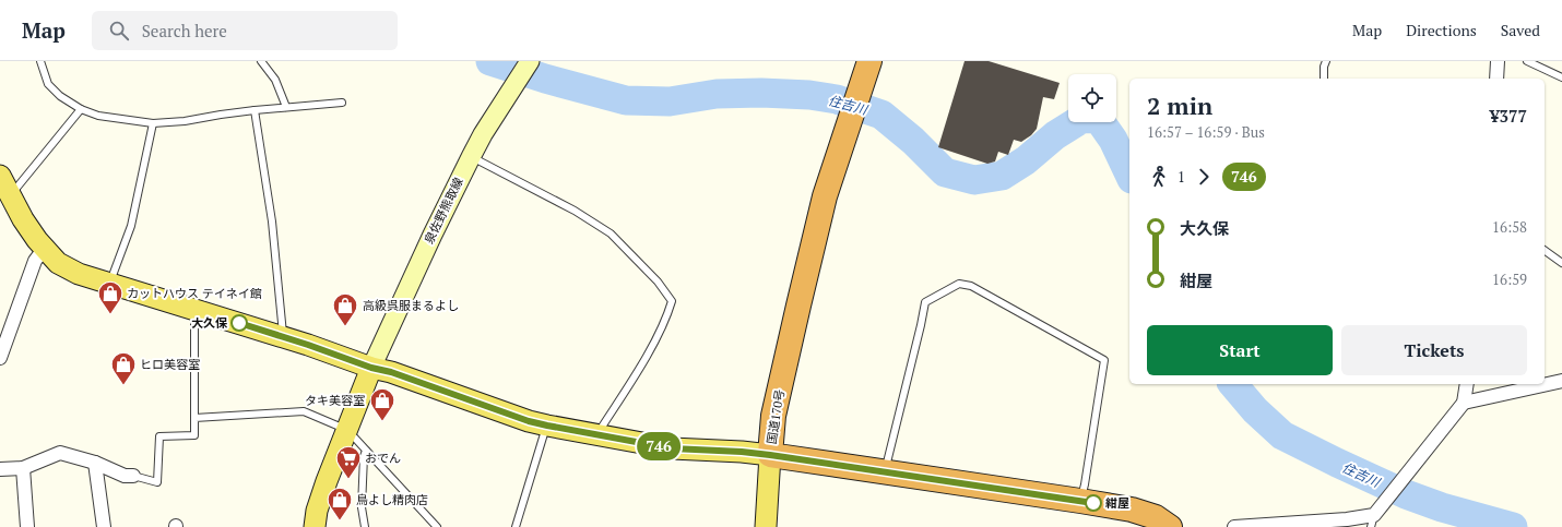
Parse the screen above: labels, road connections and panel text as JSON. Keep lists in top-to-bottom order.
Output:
{
  "streets": {
    "highway": ["国道170号"],
    "main road": ["泉佐野熊取線"]
  },
  "water": ["住吉川"],
  "places": {
    "shop": [
      "カットハウス テイネイ館",
      "高級呉服まるよし",
      "ヒロ美容室",
      "タキ美容室",
      "鳥よし精肉店"
    ],
    "other": ["大久保", "紺屋"],
    "supermarket": ["おでん"]
  },
  "lines": ["bus line 746"],
  "page": {
    "header": "Map",
    "search": "Search here",
    "nav": ["Map", "Directions", "Saved"],
    "on_map": "746",
    "heading": ["2 min", "16:57 – 16:59 · Bus", "¥377"],
    "legs": ["1", "746"],
    "list": [
      {
        "name": "大久保",
        "value": "16:58"
      },
      {
        "name": "紺屋",
        "value": "16:59"
      }
    ],
    "buttons": ["Start", "Tickets"]
  }
}
